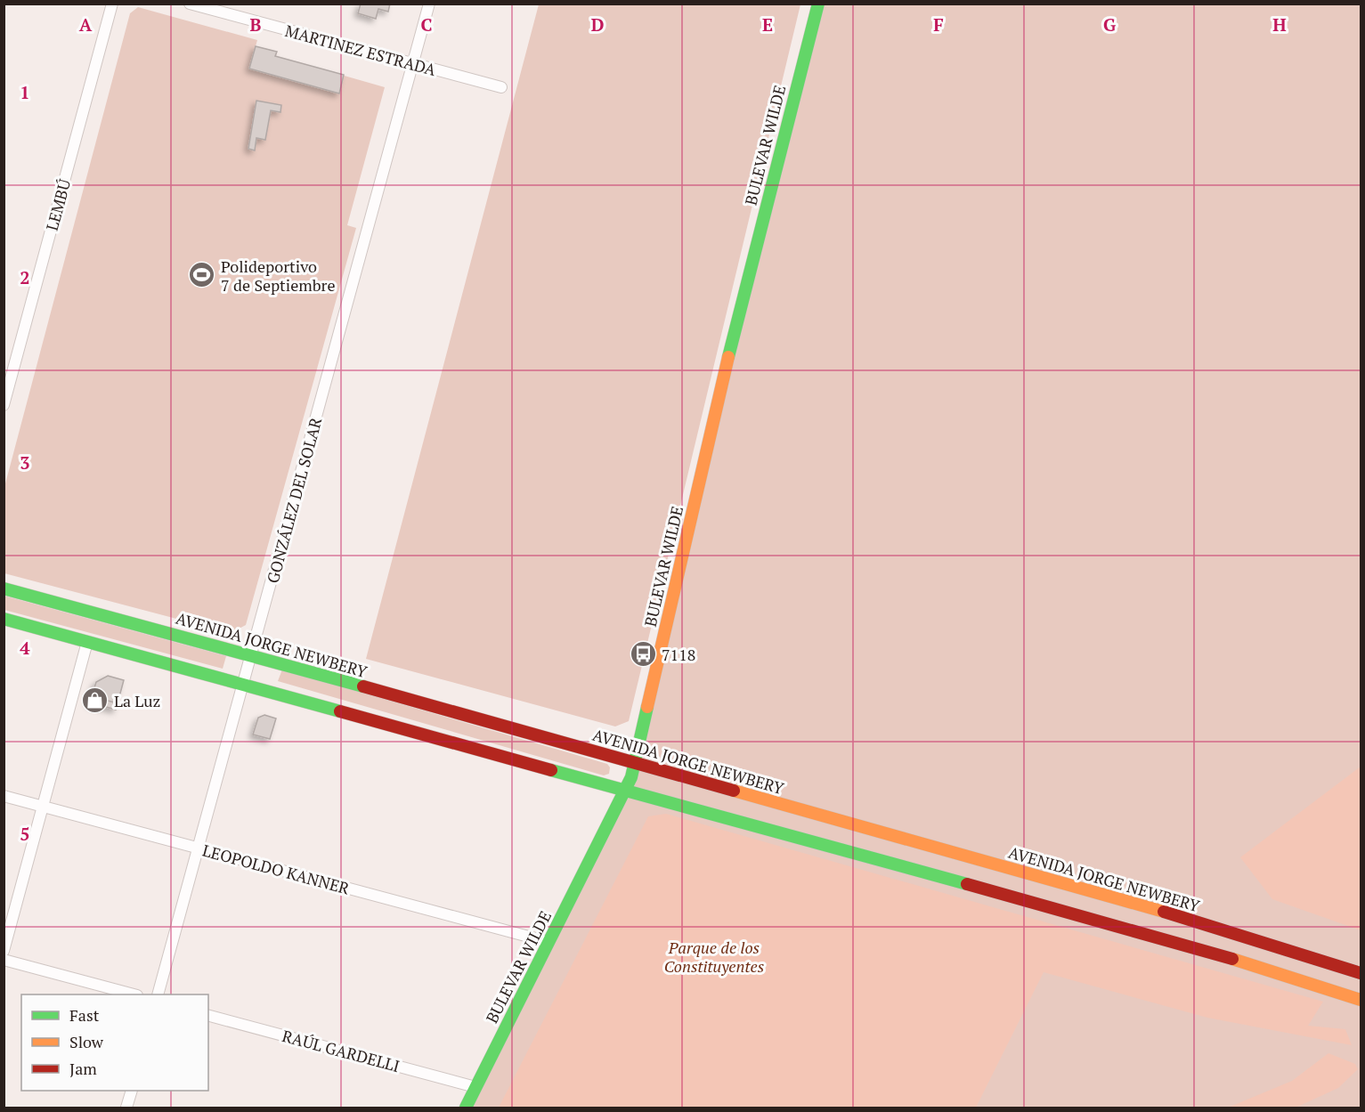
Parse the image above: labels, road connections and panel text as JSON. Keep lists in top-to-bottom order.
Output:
{
  "streets": {
    "main road": ["BULEVAR WILDE", "AVENIDA JORGE NEWBERY"],
    "street": [
      "MARTINEZ ESTRADA",
      "LEMBÚ",
      "GONZÁLEZ DEL SOLAR",
      "LEOPOLDO KANNER",
      "RAÚL GARDELLI"
    ]
  },
  "crossings": [
    ["MARTINEZ ESTRADA", "GONZÁLEZ DEL SOLAR"],
    ["BULEVAR WILDE", "AVENIDA JORGE NEWBERY"],
    ["BULEVAR WILDE", "LEOPOLDO KANNER"],
    ["BULEVAR WILDE", "RAÚL GARDELLI"],
    ["GONZÁLEZ DEL SOLAR", "AVENIDA JORGE NEWBERY"],
    ["GONZÁLEZ DEL SOLAR", "LEOPOLDO KANNER"]
  ],
  "parks": ["Parque de los Constituyentes"],
  "places": {
    "sports": ["Polideportivo 7 de Septiembre"],
    "bus stop": ["7118"],
    "shop": ["La Luz"]
  },
  "legend": ["Fast", "Slow", "Jam"],
  "grid": {
    "columns": [
      "A",
      "B",
      "C",
      "D",
      "E",
      "F",
      "G",
      "H"
    ],
    "rows": [
      "1",
      "2",
      "3",
      "4",
      "5"
    ]
  }
}
